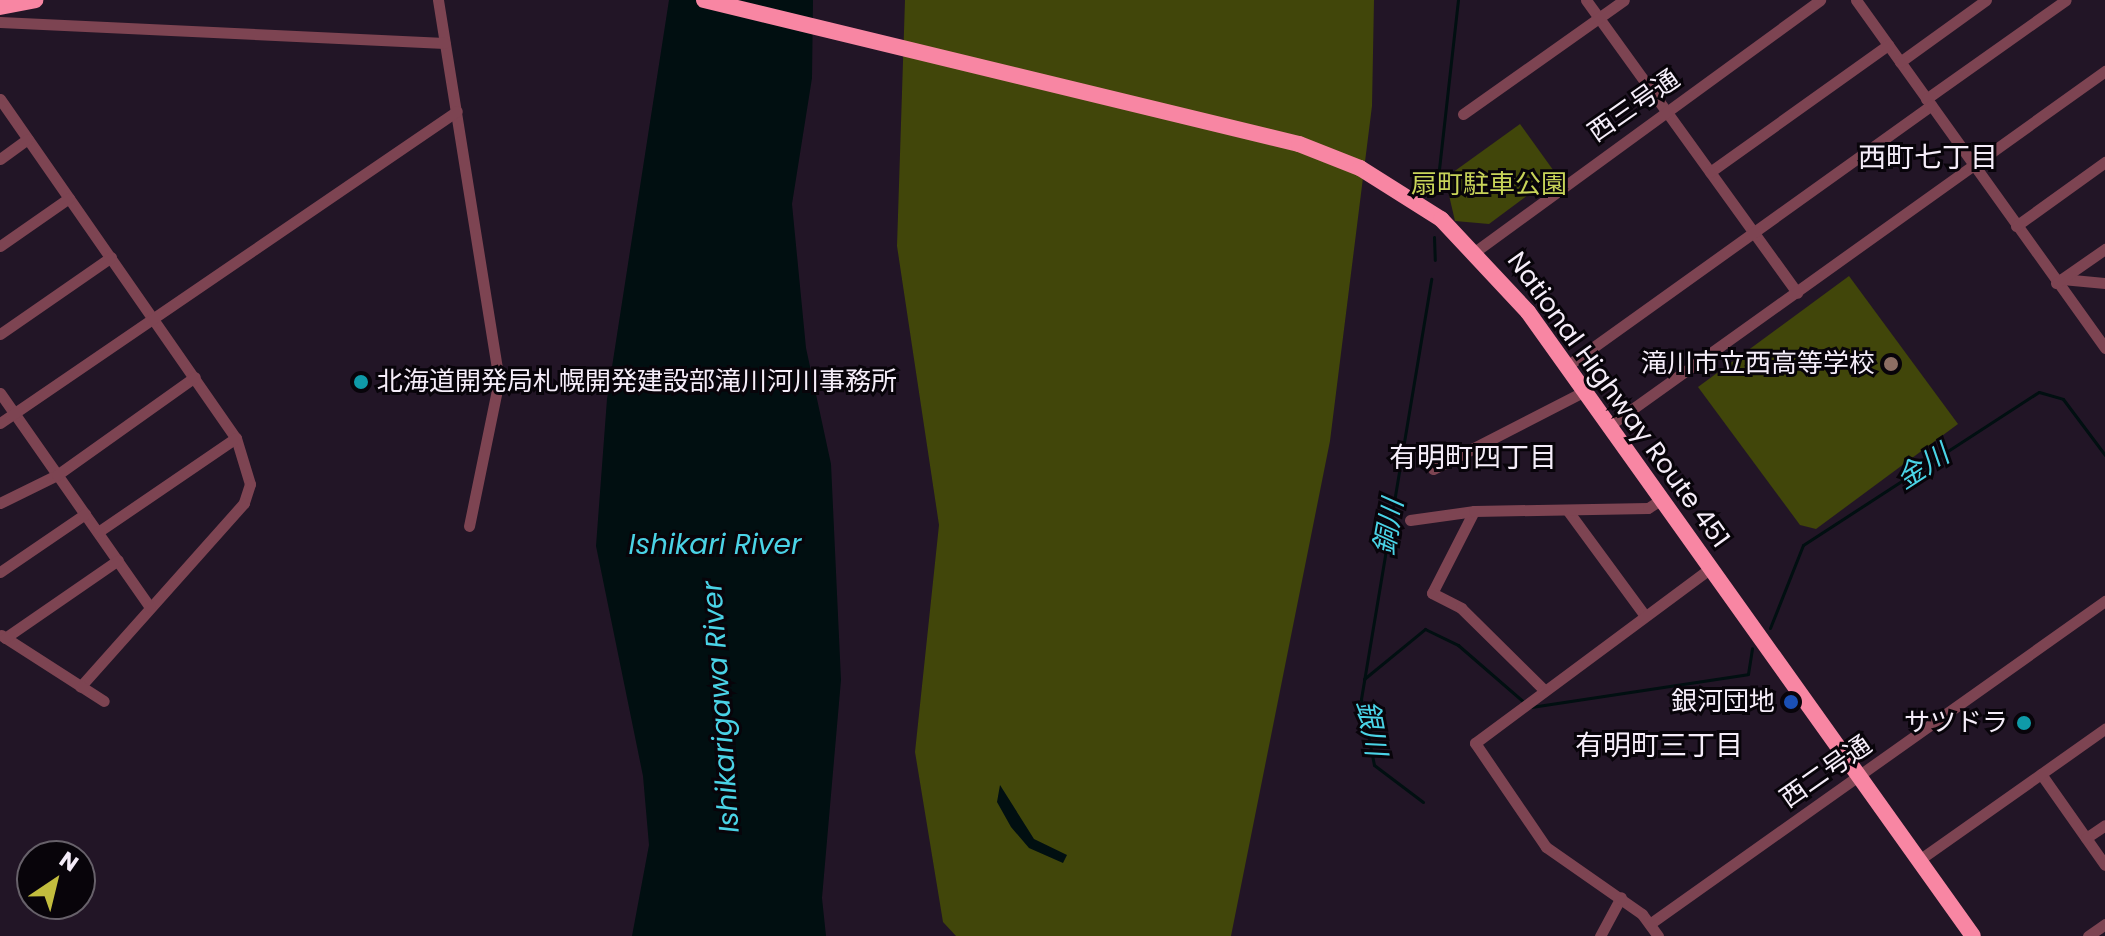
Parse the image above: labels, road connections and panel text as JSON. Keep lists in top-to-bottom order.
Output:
{
  "streets": {
    "highway": ["National Highway Route 451"],
    "street": ["西三号通", "西二号通"]
  },
  "crossings": [
    ["西三号通", "National Highway Route 451"],
    ["National Highway Route 451", "西二号通"]
  ],
  "districts": ["西町七丁目", "有明町四丁目", "有明町三丁目"],
  "water": [
    "金川",
    "銅川",
    "Ishikari River",
    "Ishikarigawa River",
    "銀川"
  ],
  "parks": ["扇町駐車公園"],
  "places": [
    "滝川市立西高等学校",
    "北海道開発局札幌開発建設部滝川河川事務所",
    "銀河団地",
    "サツドラ"
  ],
  "north": "top right"
}
